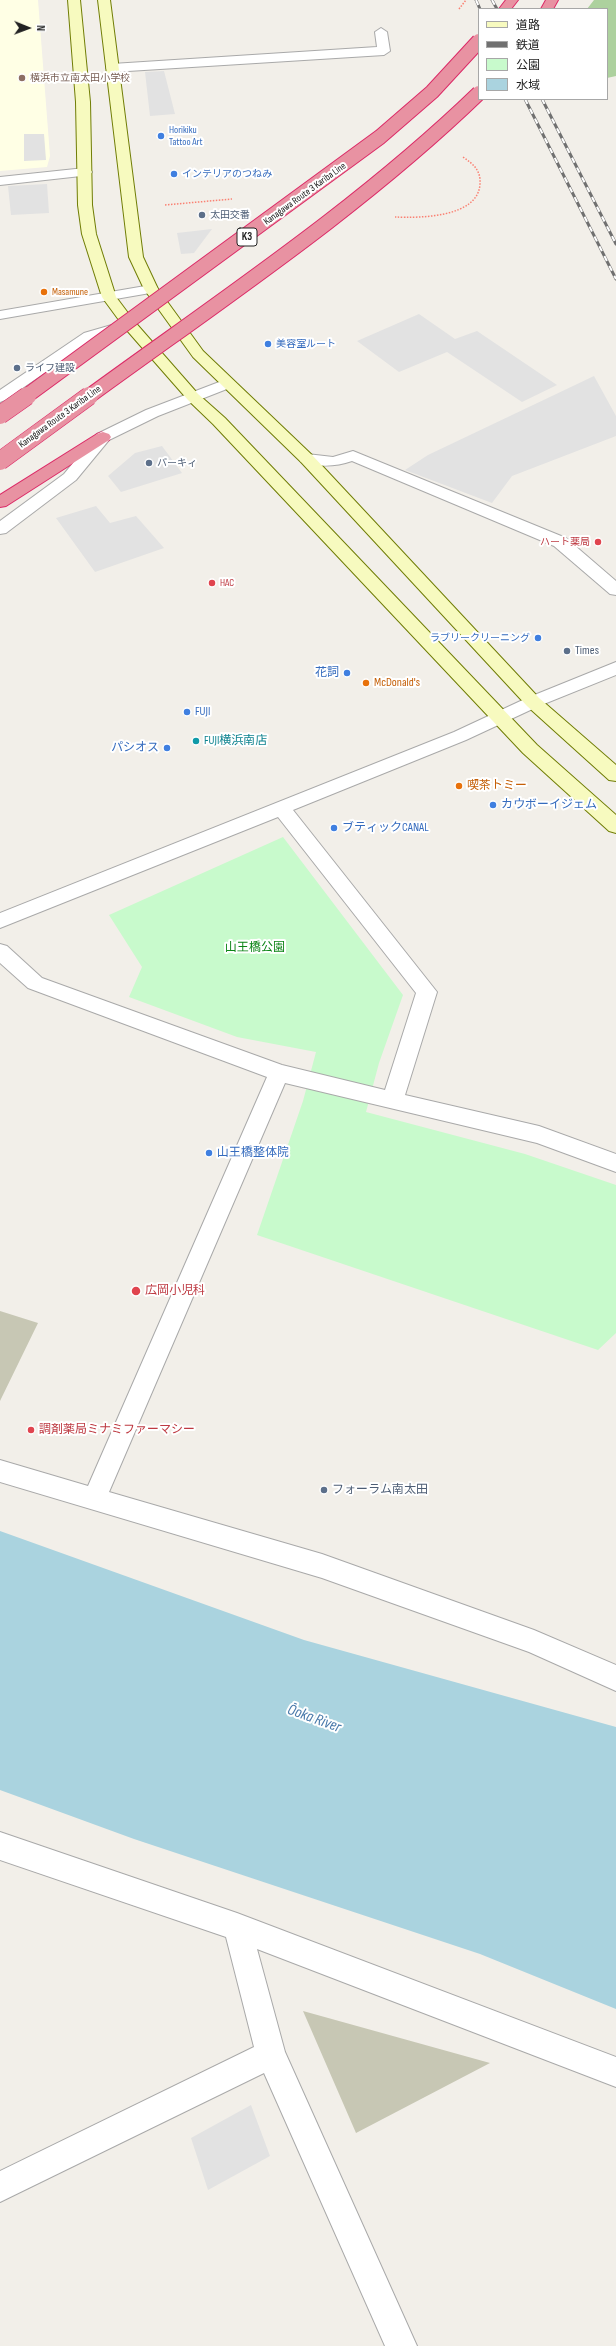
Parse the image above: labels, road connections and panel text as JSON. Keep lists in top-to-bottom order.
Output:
{
  "streets": {
    "highway": ["Kanagawa Route 3 Kariba Line", "K3"]
  },
  "water": ["Ōoka River"],
  "parks": ["山王橋公園"],
  "places": [
    "横浜市立南太田小学校",
    "Horikiku Tattoo Art",
    "インテリアのつねみ",
    "太田交番",
    "Masamune",
    "美容室ルート",
    "ライフ建設",
    "パーキィ",
    "ハート薬局",
    "HAC",
    "ラブリークリーニング",
    "Times",
    "花詞",
    "McDonald's",
    "FUJI",
    "FUJI横浜南店",
    "パシオス",
    "喫茶トミー",
    "カウボーイジェム",
    "ブティックCANAL",
    "山王橋整体院",
    "広岡小児科",
    "調剤薬局ミナミファーマシー",
    "フォーラム南太田"
  ],
  "legend": [
    "道路",
    "鉄道",
    "公園",
    "水域"
  ],
  "north": "right"
}
